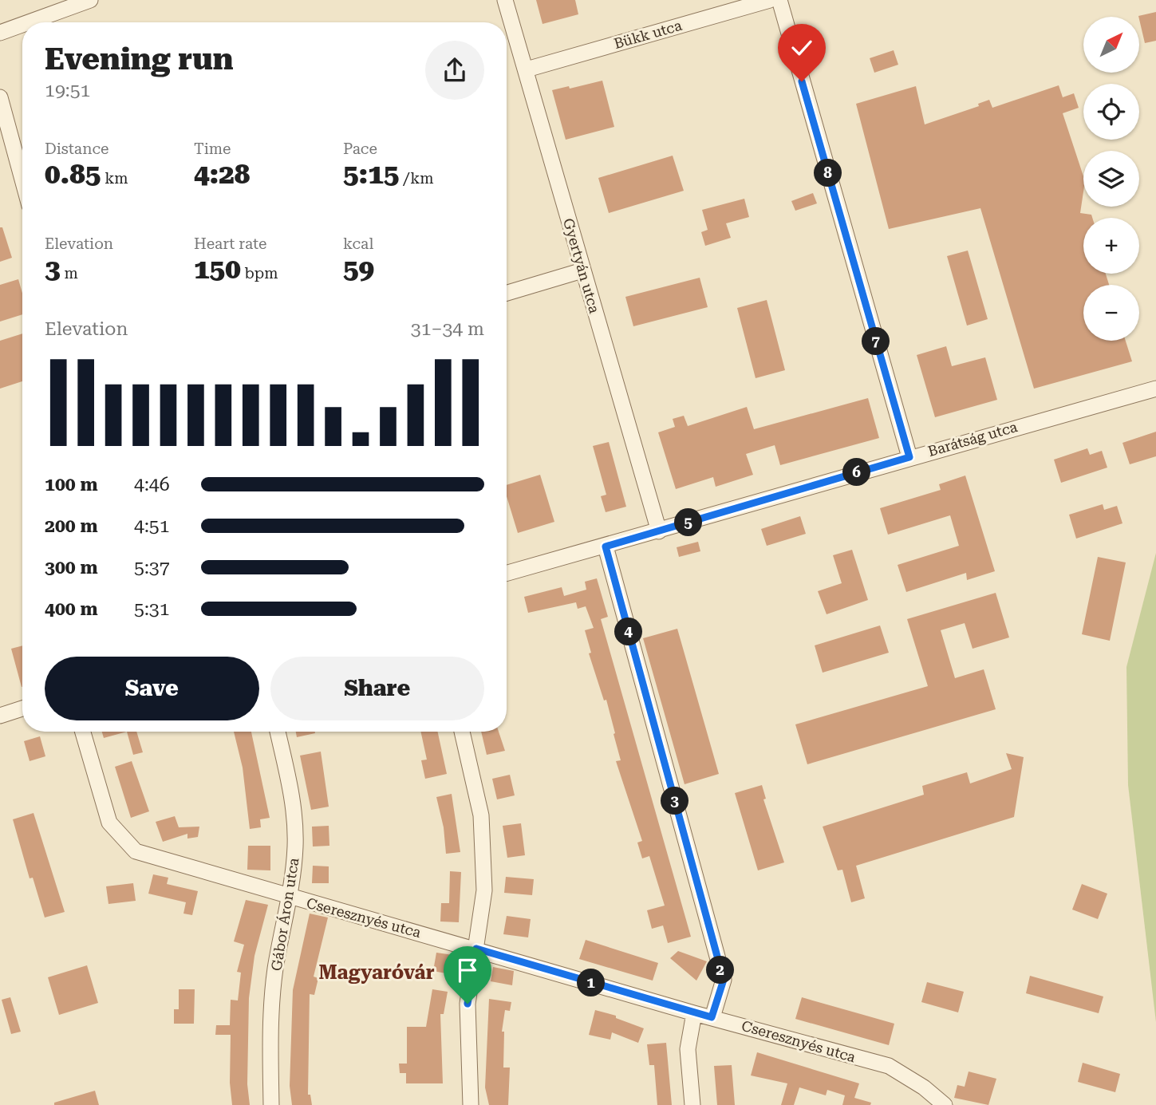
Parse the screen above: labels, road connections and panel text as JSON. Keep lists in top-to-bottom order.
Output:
{
  "streets": {
    "street": [
      "Bükk utca",
      "Gyertyán utca",
      "Barátság utca",
      "Gábor Áron utca",
      "Cseresznyés utca"
    ]
  },
  "crossings": [
    ["Bükk utca", "Gyertyán utca"],
    ["Gyertyán utca", "Barátság utca"],
    ["Gábor Áron utca", "Cseresznyés utca"]
  ],
  "districts": ["Magyaróvár"],
  "north": "top right",
  "page": {
    "map_buttons": ["+", "−"],
    "heading": ["Evening run", "19:51"],
    "stats": [
      ["Distance", "0.85 km"],
      ["Time", "4:28"],
      ["Pace", "5:15 /km"],
      ["Elevation", "3 m"],
      ["Heart rate", "150 bpm"],
      ["kcal", "59"]
    ],
    "pins": [
      "8",
      "7",
      "6",
      "5",
      "4",
      "3",
      "2",
      "1"
    ],
    "chart": ["Elevation", "31–34 m"],
    "list": [
      {
        "name": "100 m",
        "note": "4:46"
      },
      {
        "name": "200 m",
        "note": "4:51"
      },
      {
        "name": "300 m",
        "note": "5:37"
      },
      {
        "name": "400 m",
        "note": "5:31"
      }
    ],
    "buttons": ["Save", "Share"]
  }
}
